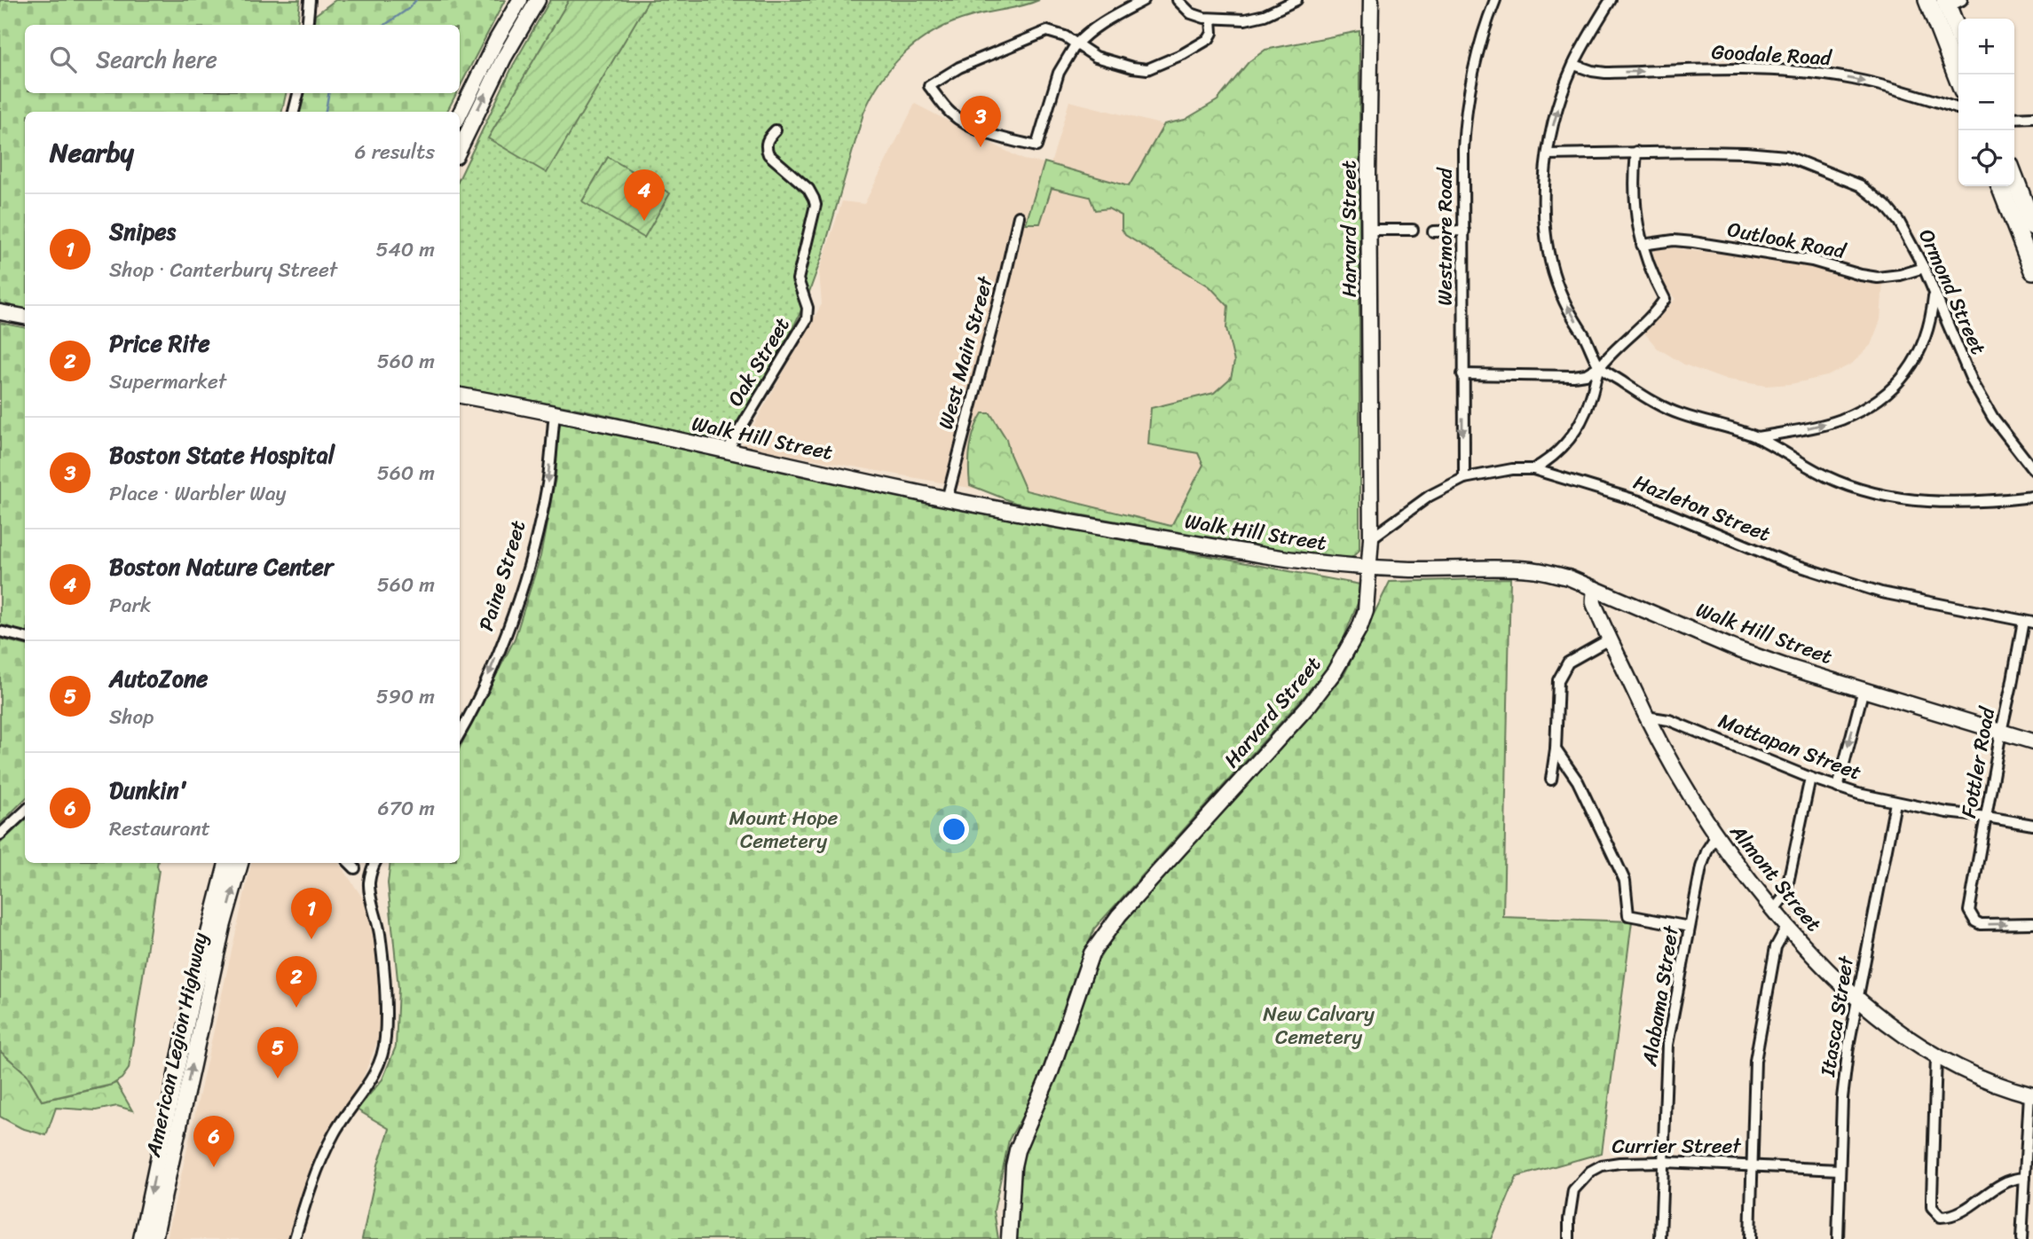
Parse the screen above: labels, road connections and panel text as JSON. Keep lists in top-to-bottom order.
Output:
{
  "streets": {
    "main road": [
      "Harvard Street",
      "Walk Hill Street",
      "Almont Street",
      "American Legion Highway"
    ],
    "street": [
      "Goodale Road",
      "Westmore Road",
      "Outlook Road",
      "Ormond Street",
      "West Main Street",
      "Oak Street",
      "Hazleton Street",
      "Paine Street",
      "Mattapan Street",
      "Fottler Road",
      "Alabama Street",
      "Itasca Street",
      "Currier Street"
    ]
  },
  "crossings": [
    ["Harvard Street", "Walk Hill Street"],
    ["Harvard Street", "Hazleton Street"],
    ["Westmore Road", "Hazleton Street"],
    ["Outlook Road", "Ormond Street"],
    ["West Main Street", "Walk Hill Street"],
    ["Oak Street", "Walk Hill Street"],
    ["Walk Hill Street", "Paine Street"],
    ["Walk Hill Street", "Fottler Road"],
    ["Walk Hill Street", "Almont Street"],
    ["Hazleton Street", "Fottler Road"],
    ["Mattapan Street", "Fottler Road"],
    ["Mattapan Street", "Almont Street"],
    ["Mattapan Street", "Itasca Street"],
    ["Almont Street", "Alabama Street"],
    ["Almont Street", "Itasca Street"],
    ["Alabama Street", "Currier Street"],
    ["Itasca Street", "Currier Street"]
  ],
  "one_way": ["Goodale Road", "Paine Street"],
  "parks": ["Mount Hope Cemetery", "New Calvary Cemetery"],
  "page": {
    "map_buttons": ["+", "−"],
    "search": "Search here",
    "pins": [
      "3",
      "4",
      "1",
      "2",
      "5",
      "6"
    ],
    "heading": ["Nearby", "6 results"],
    "list": [
      {
        "mark": "1",
        "name": "Snipes",
        "note": "Shop · Canterbury Street",
        "value": "540 m"
      },
      {
        "mark": "2",
        "name": "Price Rite",
        "note": "Supermarket",
        "value": "560 m"
      },
      {
        "mark": "3",
        "name": "Boston State Hospital",
        "note": "Place · Warbler Way",
        "value": "560 m"
      },
      {
        "mark": "4",
        "name": "Boston Nature Center",
        "note": "Park",
        "value": "560 m"
      },
      {
        "mark": "5",
        "name": "AutoZone",
        "note": "Shop",
        "value": "590 m"
      },
      {
        "mark": "6",
        "name": "Dunkin'",
        "note": "Restaurant",
        "value": "670 m"
      }
    ]
  }
}
